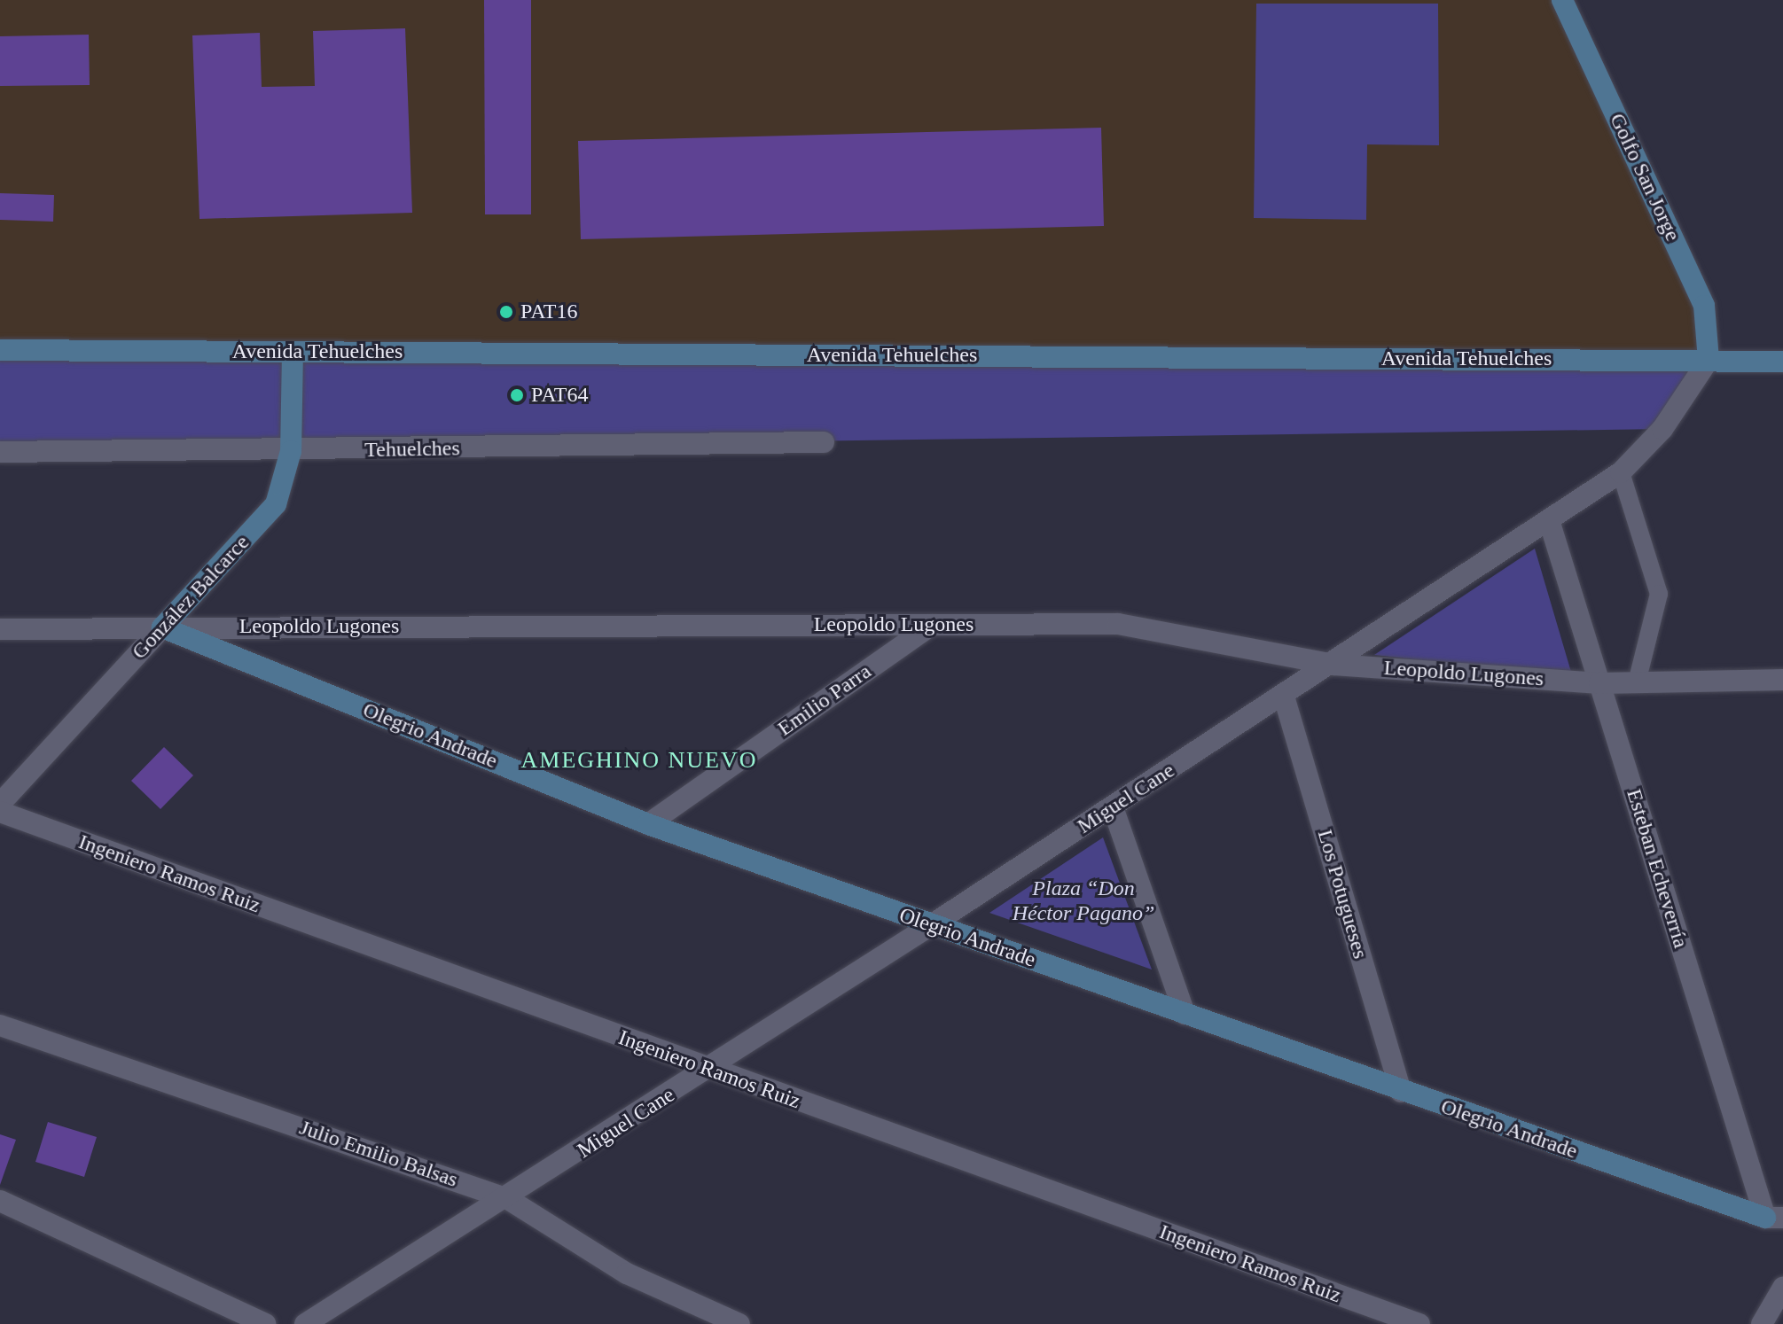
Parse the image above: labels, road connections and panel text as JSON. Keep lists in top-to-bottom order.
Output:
{
  "streets": {
    "main road": [
      "Golfo San Jorge",
      "Avenida Tehuelches",
      "González Balcarce",
      "Olegrio Andrade"
    ],
    "street": [
      "Tehuelches",
      "Leopoldo Lugones",
      "Emilio Parra",
      "Miguel Cane",
      "Esteban Echeverría",
      "Ingeniero Ramos Ruiz",
      "Los Potugueses",
      "Julio Emilio Balsas"
    ]
  },
  "crossings": [
    ["Golfo San Jorge", "Avenida Tehuelches"],
    ["Golfo San Jorge", "Miguel Cane"],
    ["Avenida Tehuelches", "González Balcarce"],
    ["Avenida Tehuelches", "Miguel Cane"],
    ["Tehuelches", "González Balcarce"],
    ["González Balcarce", "Leopoldo Lugones"],
    ["González Balcarce", "Olegrio Andrade"],
    ["Leopoldo Lugones", "Emilio Parra"],
    ["Leopoldo Lugones", "Olegrio Andrade"],
    ["Leopoldo Lugones", "Miguel Cane"],
    ["Leopoldo Lugones", "Esteban Echeverría"],
    ["Emilio Parra", "Olegrio Andrade"],
    ["Olegrio Andrade", "Miguel Cane"],
    ["Olegrio Andrade", "Esteban Echeverría"],
    ["Olegrio Andrade", "Los Potugueses"],
    ["Miguel Cane", "Esteban Echeverría"],
    ["Miguel Cane", "Ingeniero Ramos Ruiz"],
    ["Miguel Cane", "Los Potugueses"],
    ["Miguel Cane", "Julio Emilio Balsas"]
  ],
  "districts": ["AMEGHINO NUEVO"],
  "parks": ["Plaza “Don Héctor Pagano”"],
  "places": ["PAT16", "PAT64"]
}
